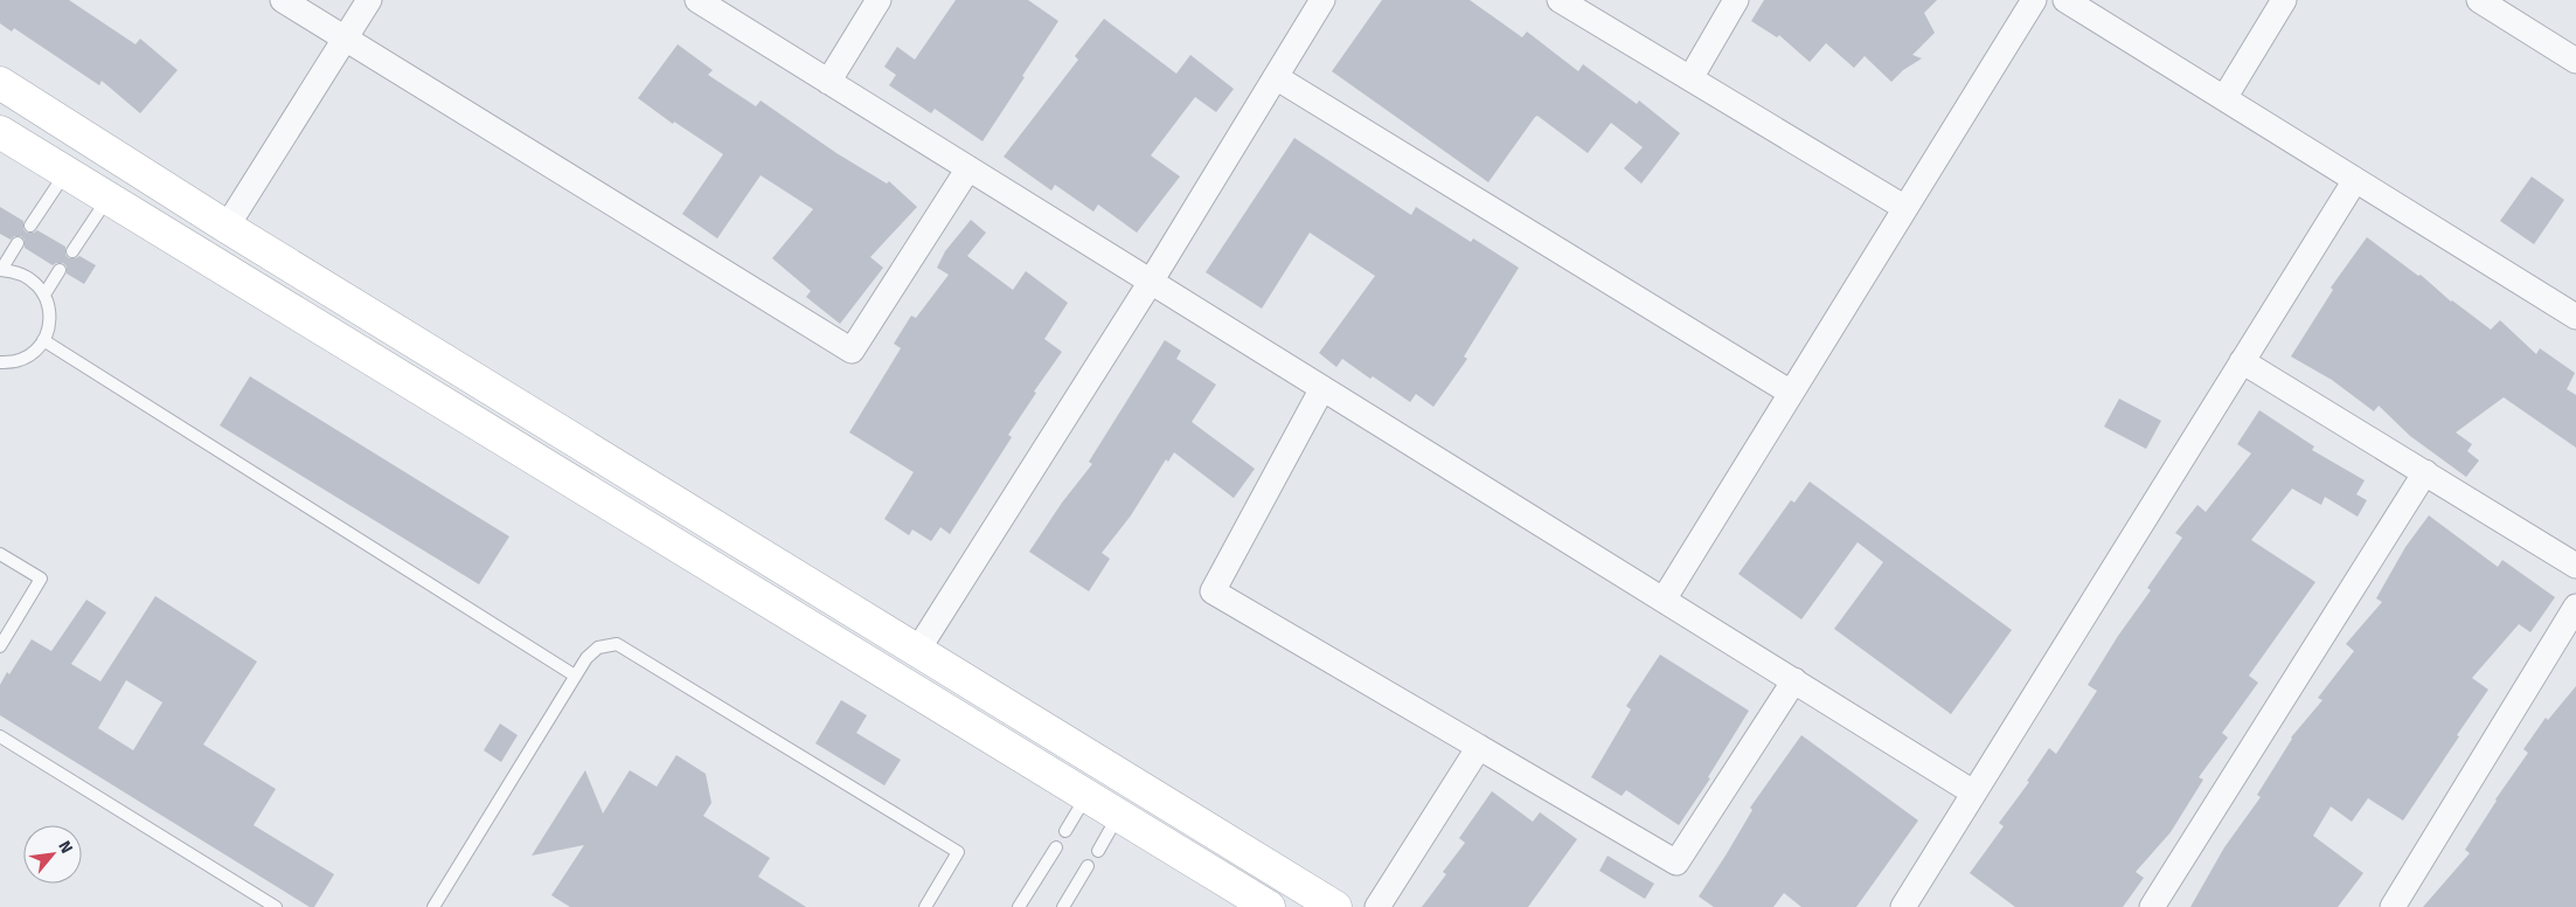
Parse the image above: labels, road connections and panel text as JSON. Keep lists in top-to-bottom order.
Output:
{
  "north": "top right"
}
